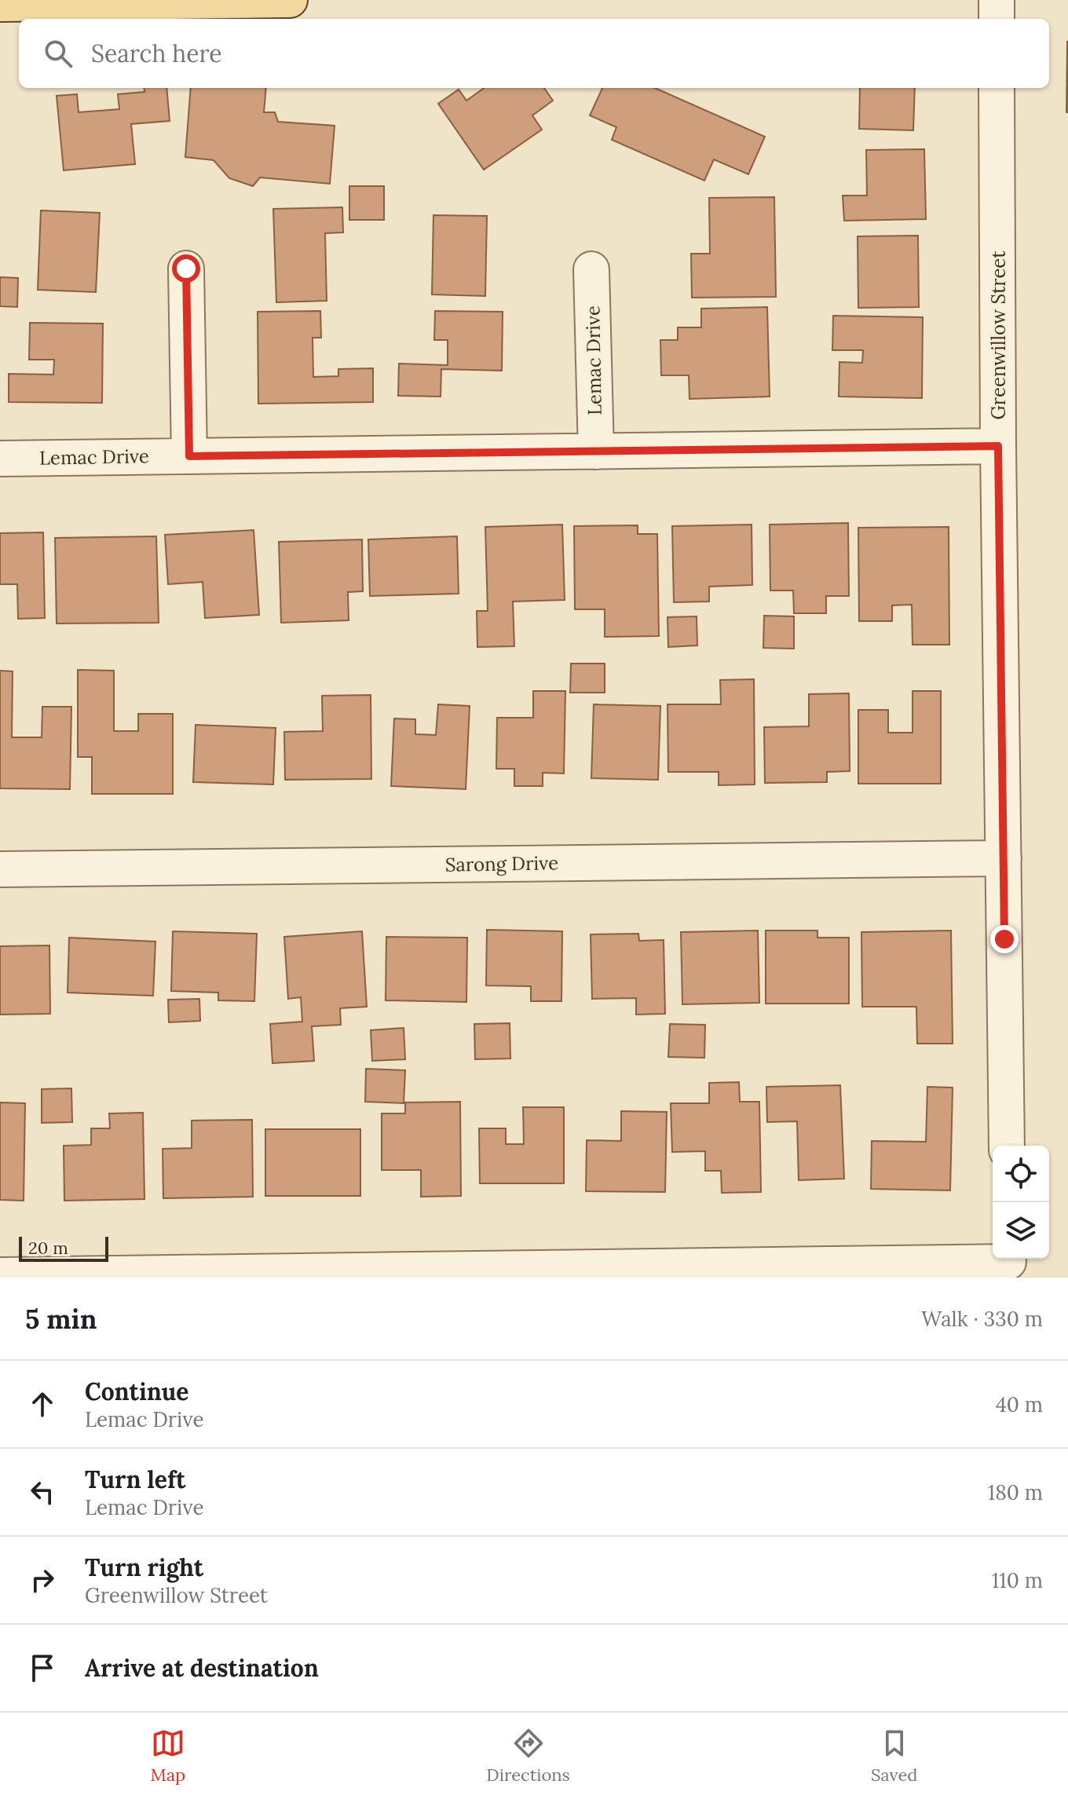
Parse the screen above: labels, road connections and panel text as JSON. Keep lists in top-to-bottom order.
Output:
{
  "streets": {
    "street": ["Greenwillow Street", "Lemac Drive", "Sarong Drive"]
  },
  "crossings": [
    ["Greenwillow Street", "Lemac Drive"],
    ["Greenwillow Street", "Sarong Drive"]
  ],
  "scale_bar": "20 m",
  "page": {
    "search": "Search here",
    "scale": "20 m",
    "heading": ["5 min", "Walk · 330 m"],
    "list": [
      ["Continue", "Lemac Drive", "40 m"],
      ["Turn left", "Lemac Drive", "180 m"],
      ["Turn right", "Greenwillow Street", "110 m"],
      "Arrive at destination"
    ],
    "nav": ["Map", "Directions", "Saved"]
  }
}
